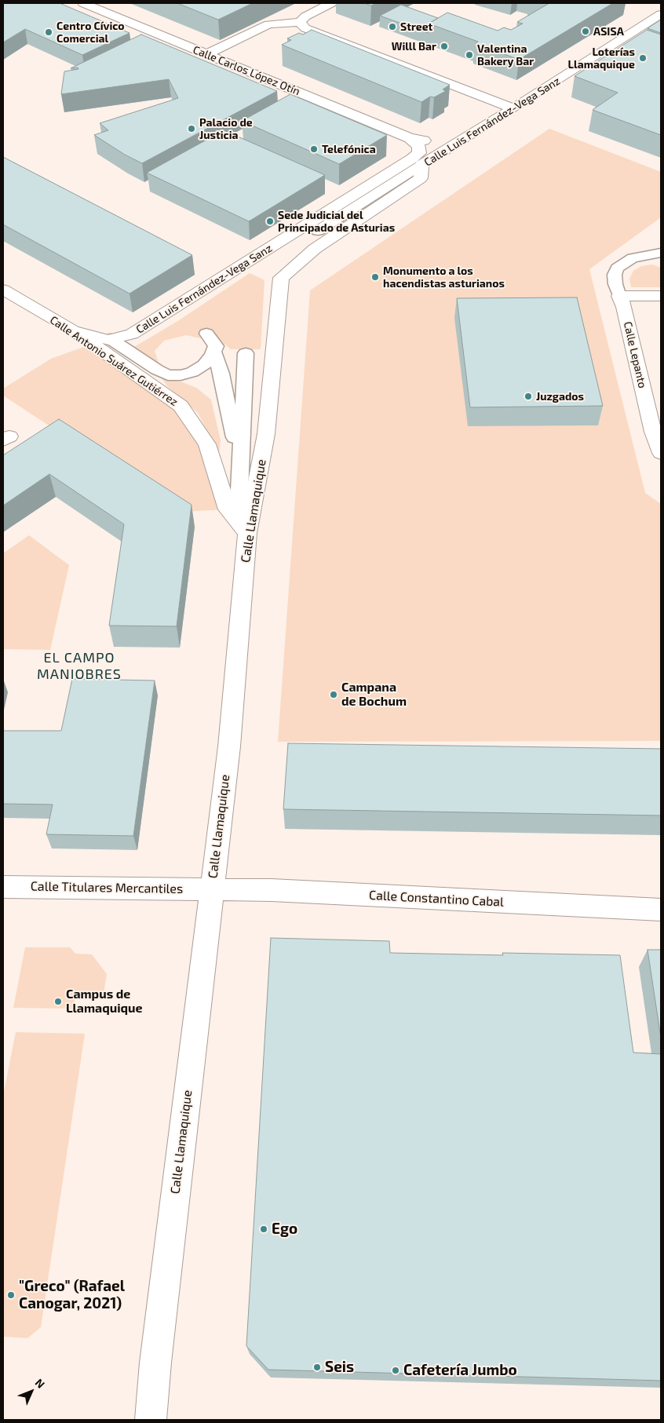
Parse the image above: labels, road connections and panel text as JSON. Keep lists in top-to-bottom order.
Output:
{
  "streets": {
    "street": [
      "Calle Carlos López Otín",
      "Calle Luis Fernández-Vega Sanz",
      "Calle Lepanto",
      "Calle Antonio Suárez Gutiérrez",
      "Calle Llamaquique",
      "Calle Titulares Mercantiles",
      "Calle Constantino Cabal"
    ]
  },
  "crossings": [
    ["Calle Carlos López Otín", "Calle Luis Fernández-Vega Sanz"],
    ["Calle Luis Fernández-Vega Sanz", "Calle Llamaquique"],
    ["Calle Antonio Suárez Gutiérrez", "Calle Llamaquique"],
    ["Calle Llamaquique", "Calle Titulares Mercantiles"],
    ["Calle Llamaquique", "Calle Constantino Cabal"],
    ["Calle Titulares Mercantiles", "Calle Constantino Cabal"]
  ],
  "districts": ["EL CAMPO MANIOBRES"],
  "places": [
    "Street",
    "ASISA",
    "Centro Cívico Comercial",
    "Willl Bar",
    "Valentina Bakery Bar",
    "Loterías Llamaquique",
    "Palacio de Justicia",
    "Telefónica",
    "Sede Judicial del Principado de Asturias",
    "Monumento a los hacendistas asturianos",
    "Juzgados",
    "Campana de Bochum",
    "Campus de Llamaquique",
    "Ego",
    "\"Greco\" (Rafael Canogar, 2021)",
    "Seis",
    "Cafetería Jumbo"
  ],
  "north": "top right"
}
